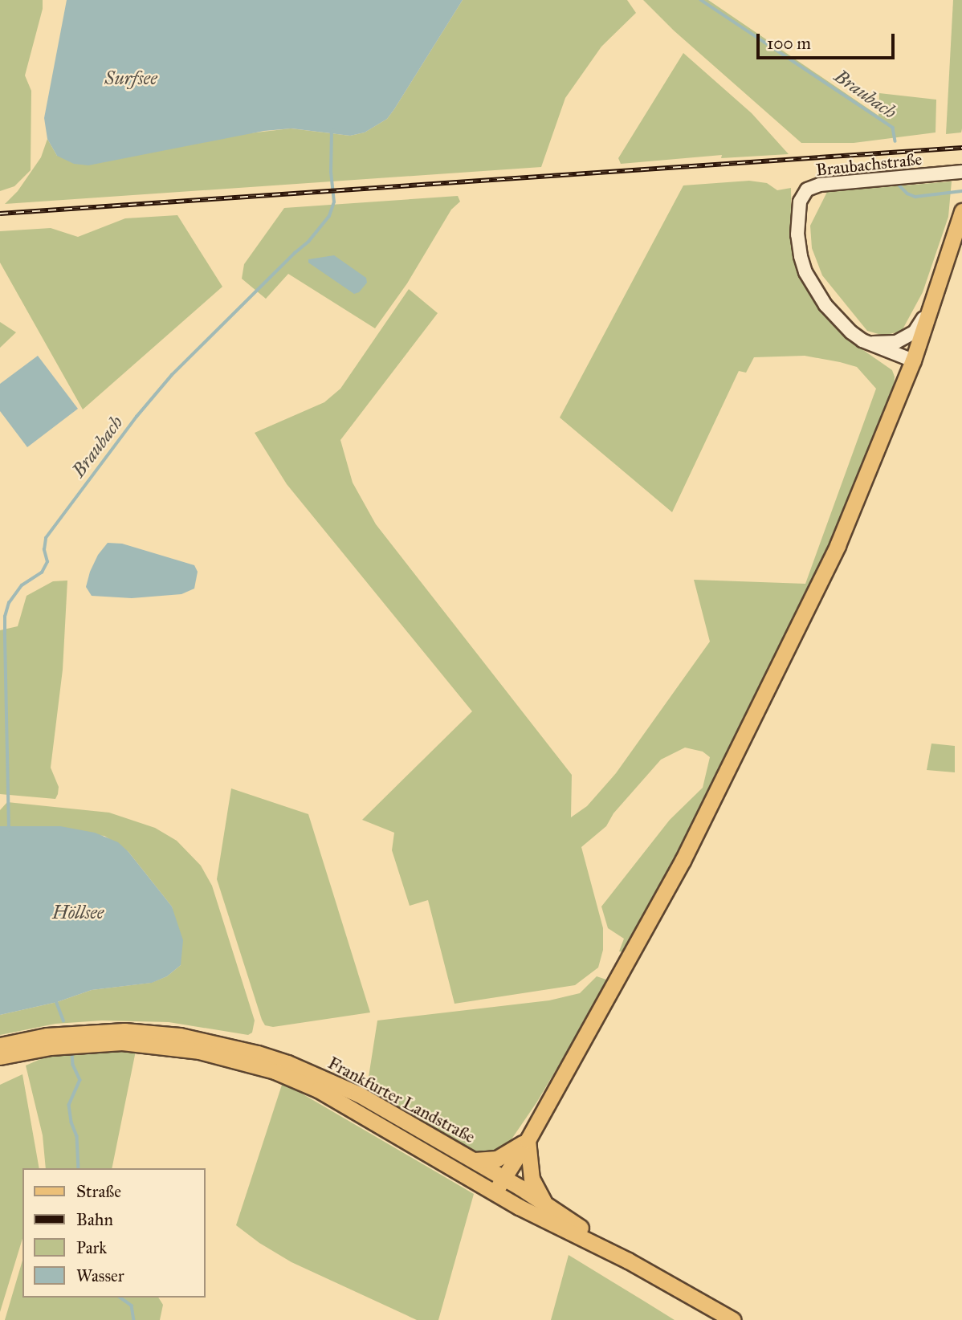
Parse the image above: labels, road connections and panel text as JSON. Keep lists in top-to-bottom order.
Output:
{
  "streets": {
    "main road": ["Frankfurter Landstraße"],
    "street": ["Braubachstraße"]
  },
  "water": ["Surfsee", "Braubach", "Höllsee"],
  "legend": [
    "Straße",
    "Bahn",
    "Park",
    "Wasser"
  ],
  "scale_bar": "100 m"
}
